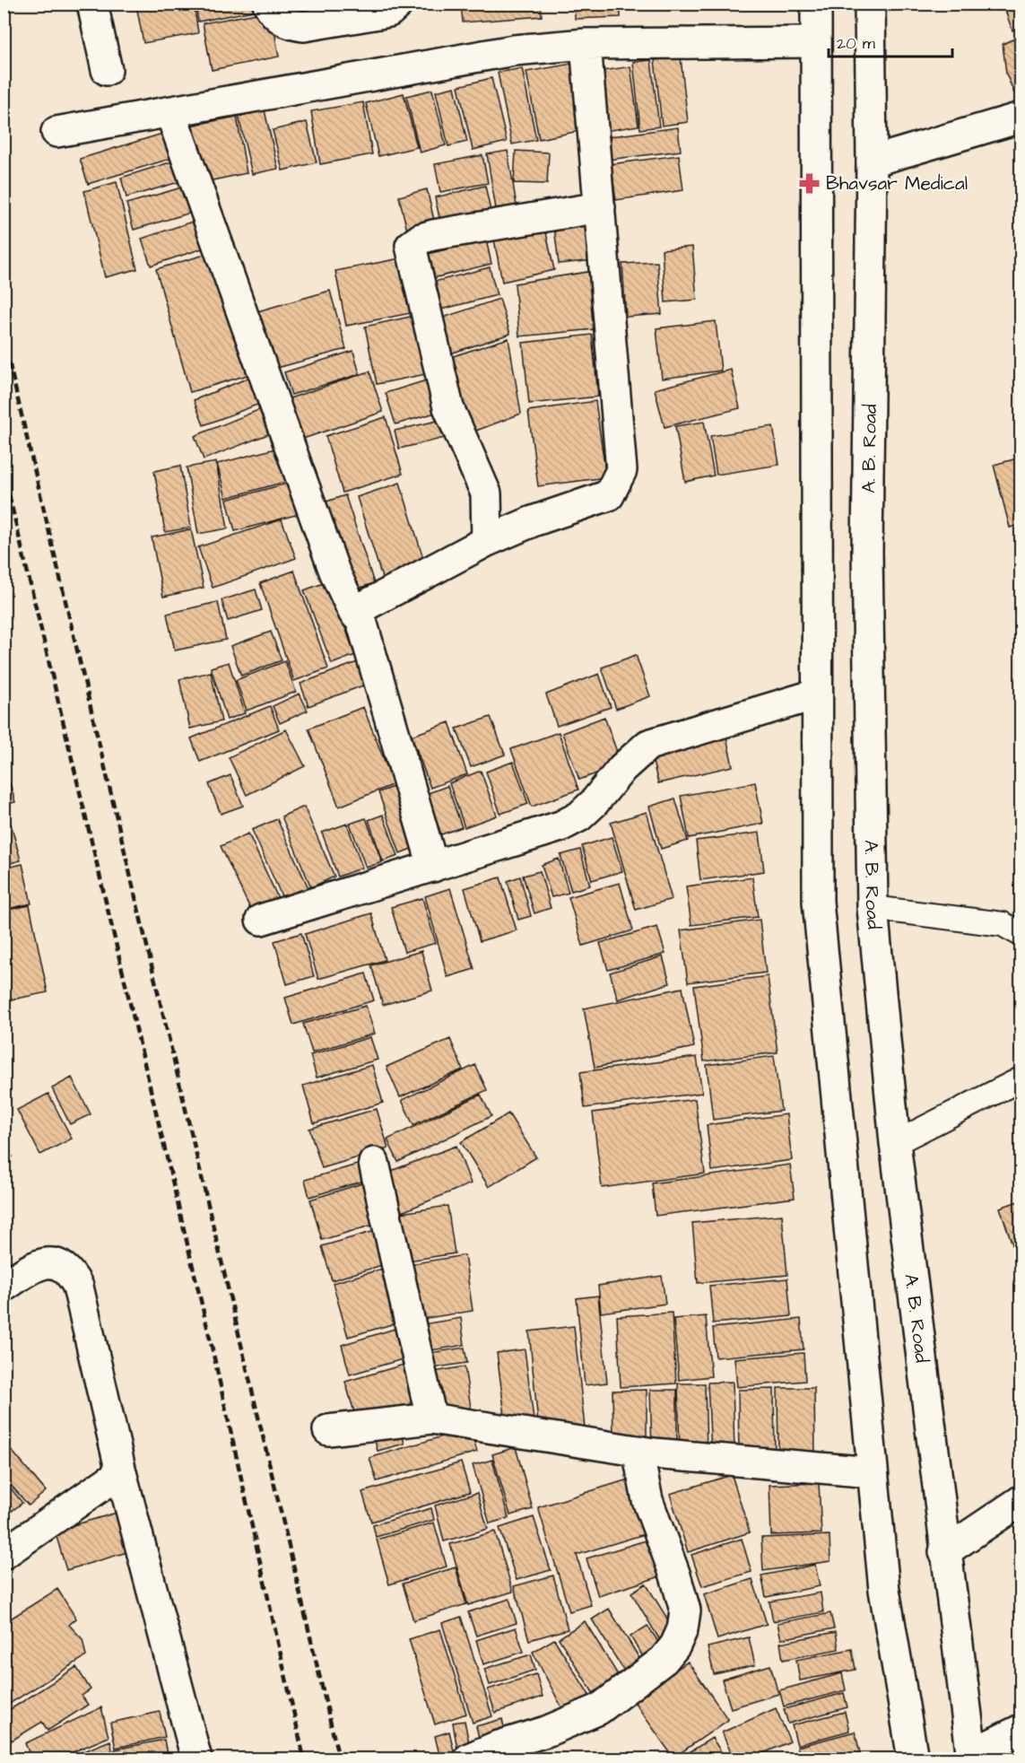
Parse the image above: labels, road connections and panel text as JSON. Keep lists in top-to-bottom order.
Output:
{
  "streets": {
    "street": ["A. B. Road"]
  },
  "places": {
    "pharmacy": ["Bhavsar Medical"]
  },
  "scale_bar": "20 m"
}
